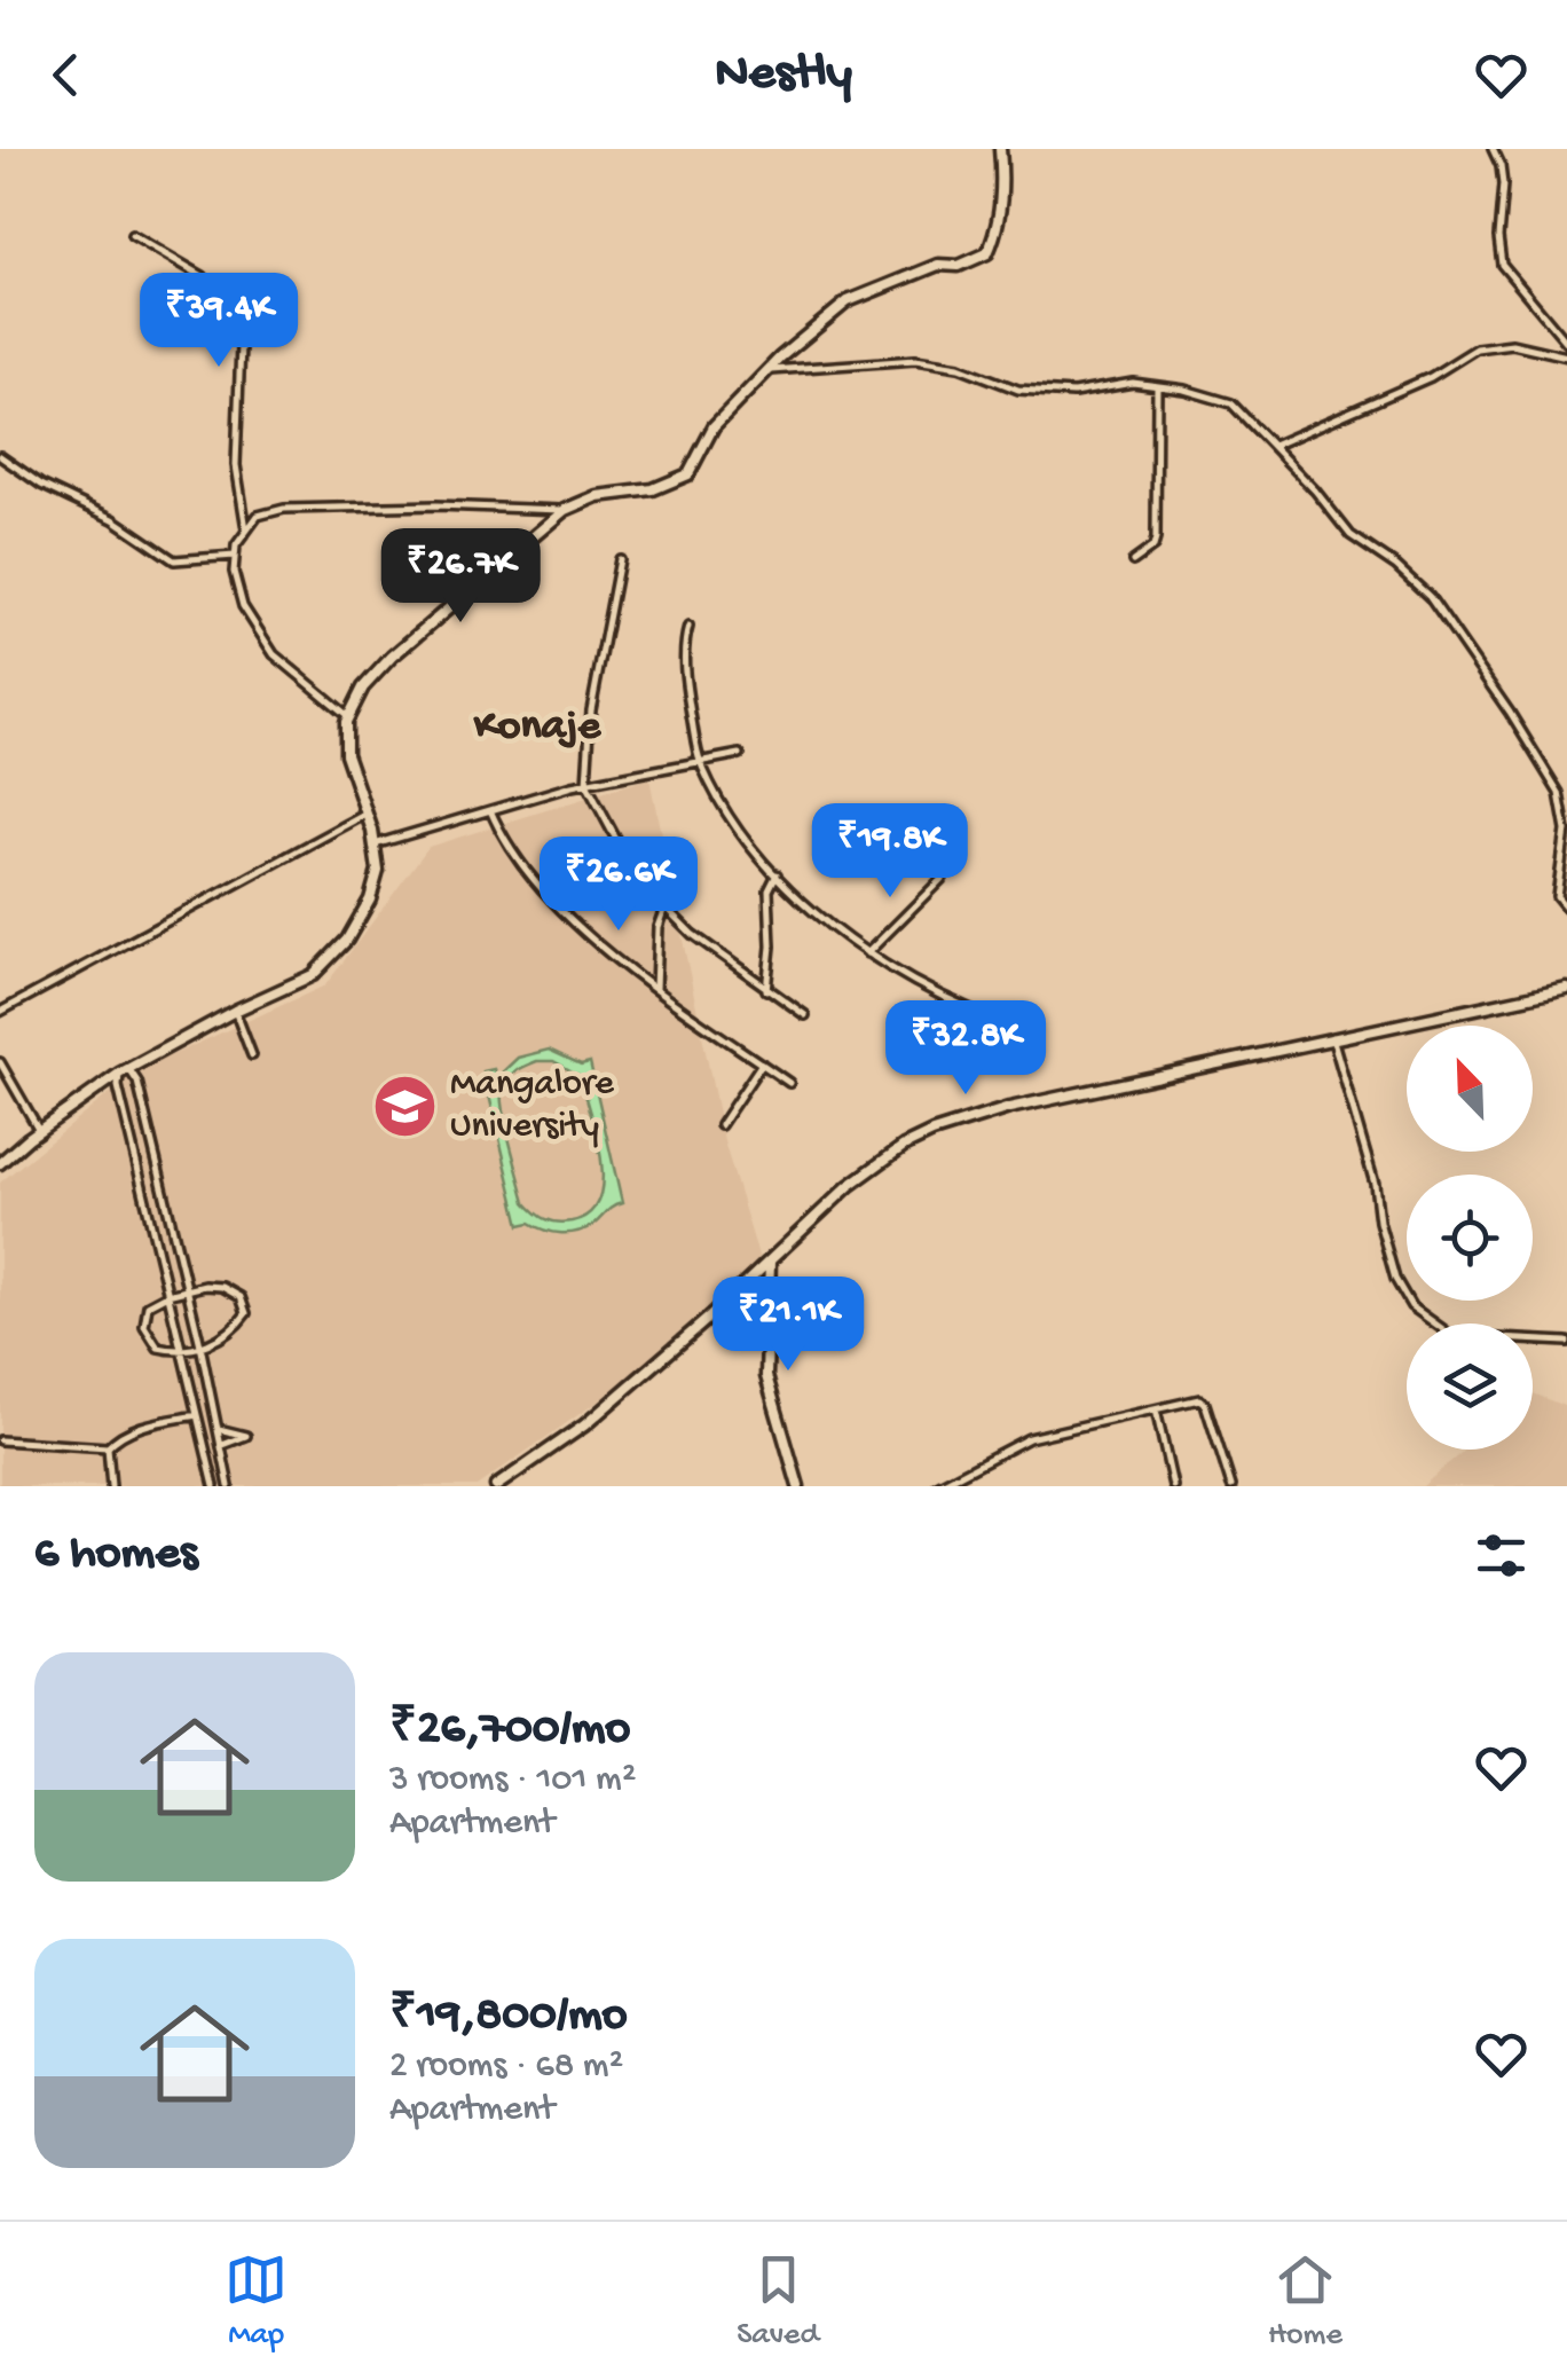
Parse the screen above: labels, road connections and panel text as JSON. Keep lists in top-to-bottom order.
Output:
{
  "districts": ["Konaje"],
  "places": {
    "school or university": ["Mangalore University"]
  },
  "north": "top left",
  "page": {
    "header": "Nestly",
    "price": [
      "₹39.4K",
      "₹26.7K",
      "₹19.8K",
      "₹26.6K",
      "₹32.8K",
      "₹21.1K"
    ],
    "heading": "6 homes",
    "list": [
      {
        "name": "₹26,700/mo",
        "note": "3 rooms · 101 m² · Apartment"
      },
      {
        "name": "₹19,800/mo",
        "note": "2 rooms · 68 m² · Apartment"
      }
    ],
    "tabs": ["Map", "Saved", "Home"]
  }
}
